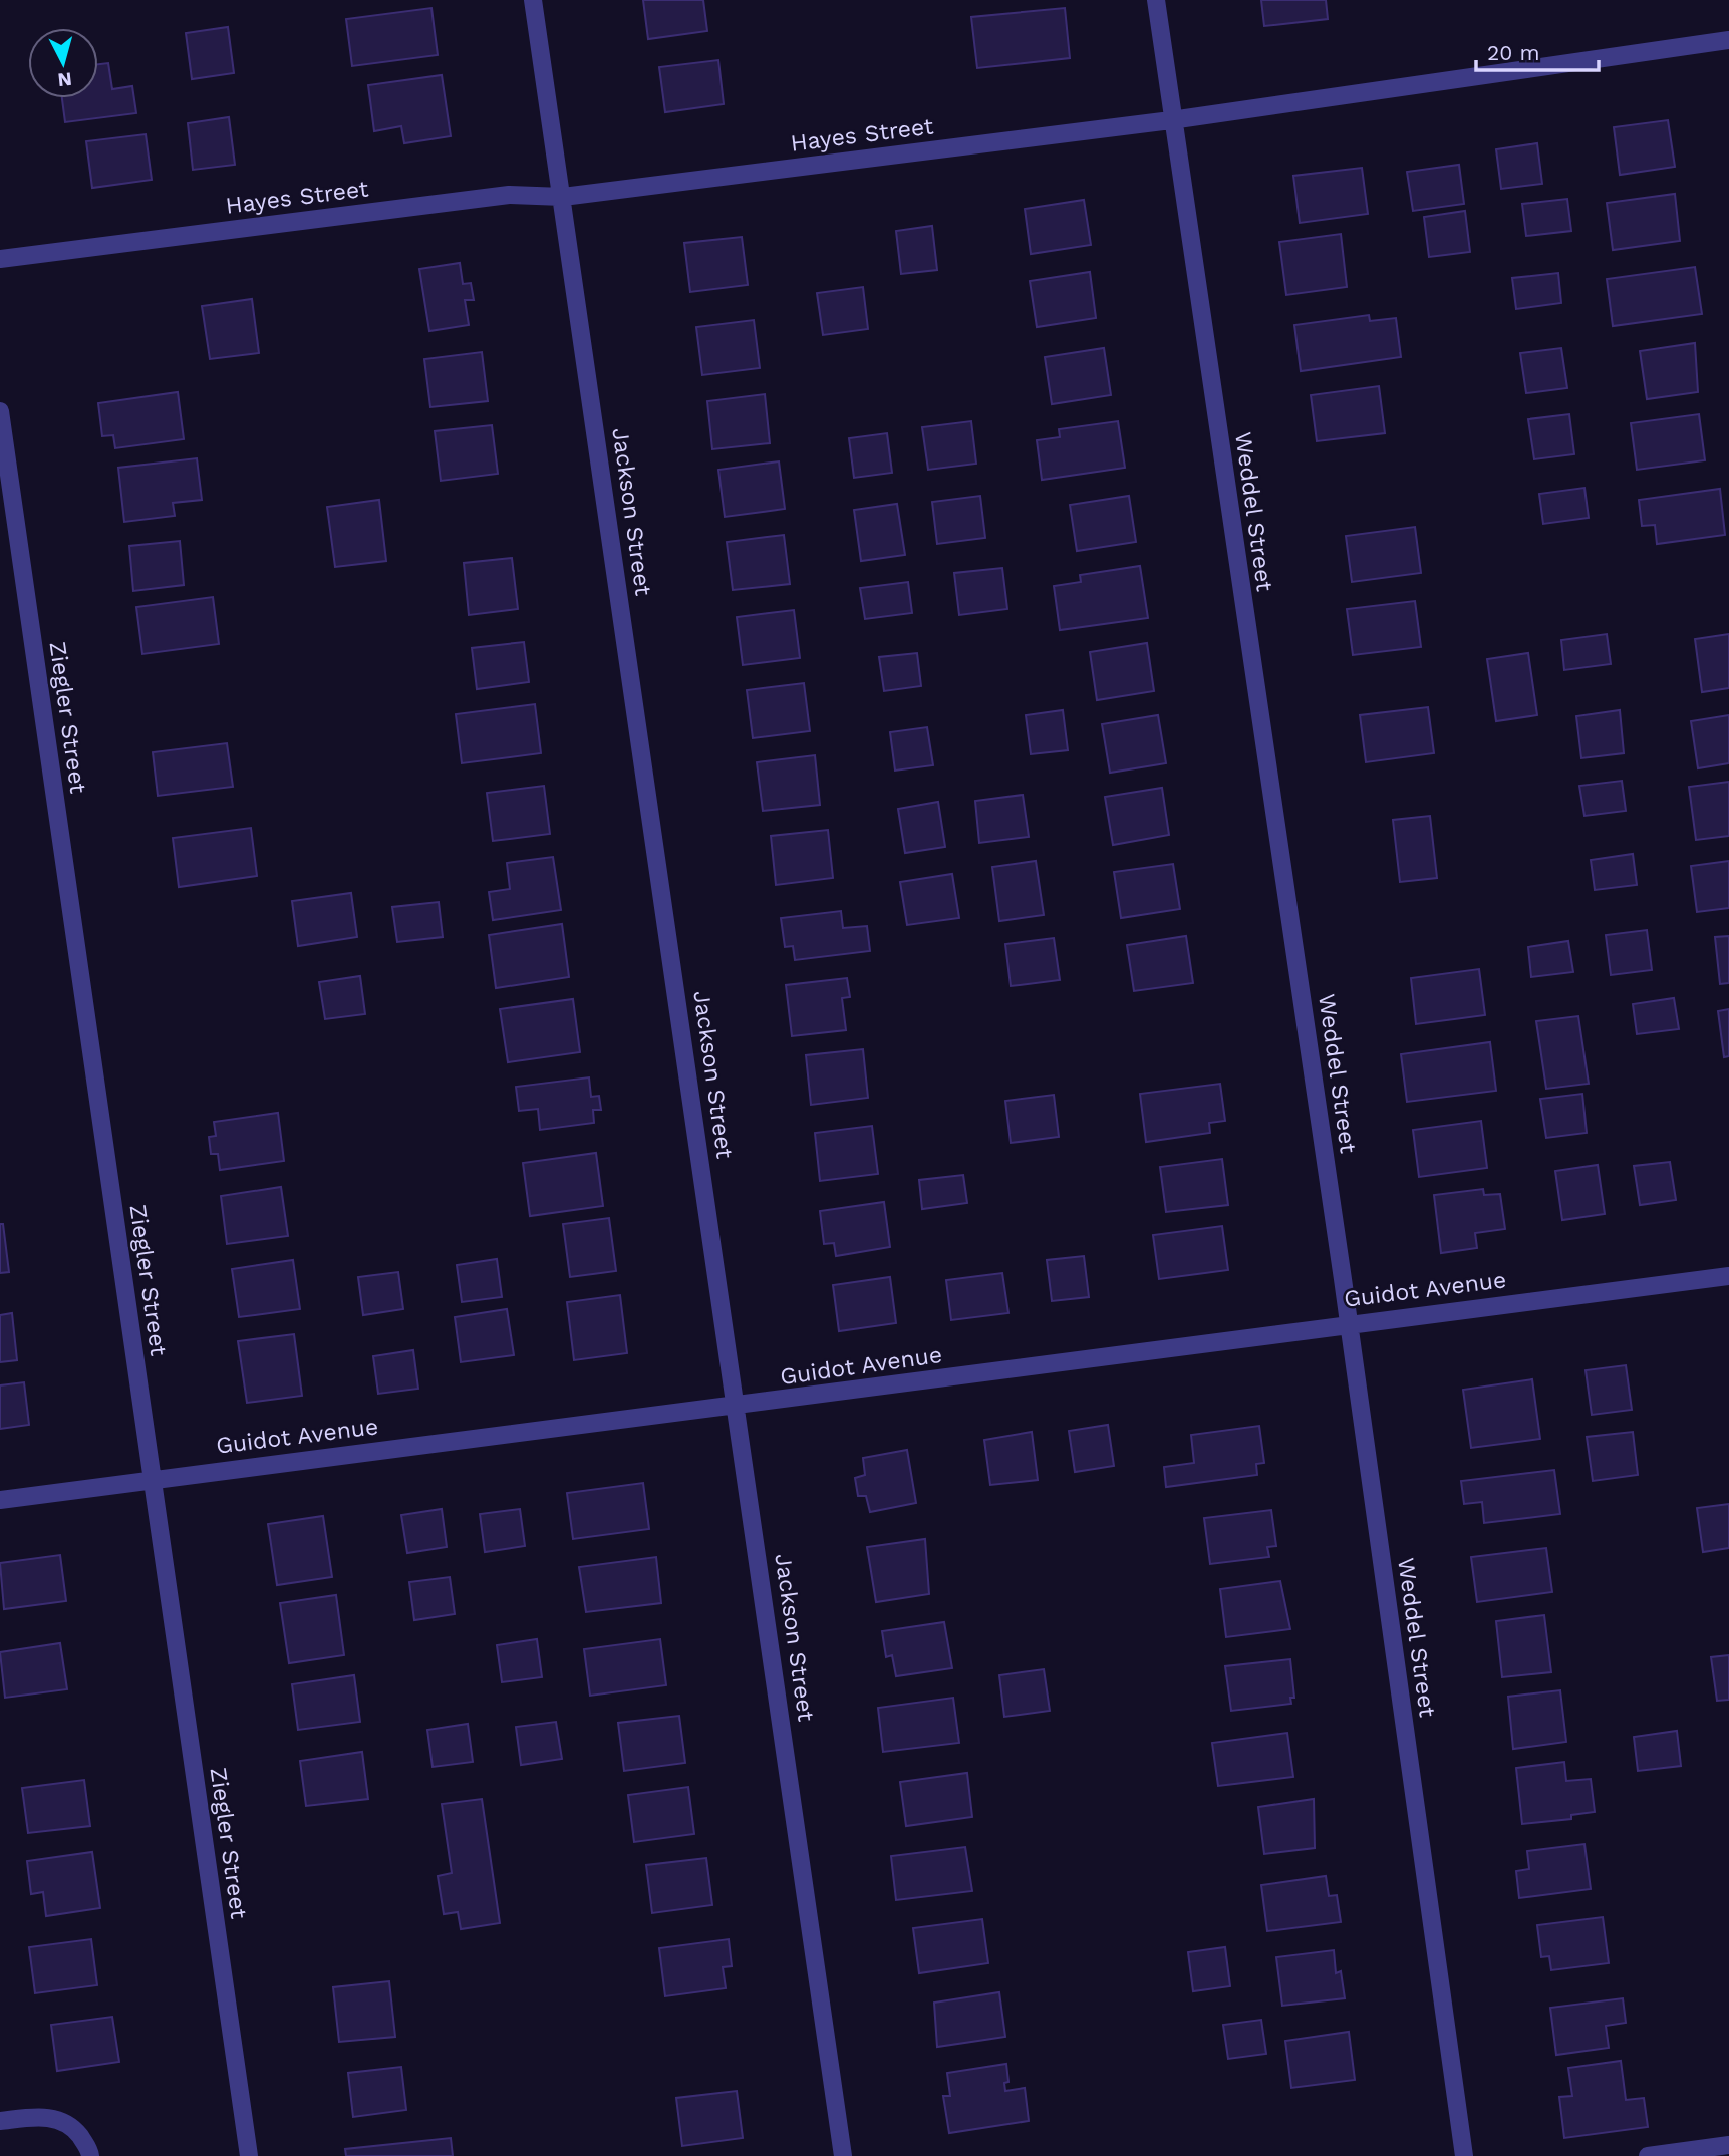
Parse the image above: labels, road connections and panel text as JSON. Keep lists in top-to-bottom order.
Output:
{
  "streets": {
    "street": [
      "Hayes Street",
      "Jackson Street",
      "Weddel Street",
      "Ziegler Street",
      "Guidot Avenue"
    ]
  },
  "crossings": [
    ["Hayes Street", "Jackson Street"],
    ["Hayes Street", "Weddel Street"],
    ["Jackson Street", "Guidot Avenue"],
    ["Weddel Street", "Guidot Avenue"],
    ["Ziegler Street", "Guidot Avenue"]
  ],
  "scale_bar": "20 m",
  "north": "bottom"
}
